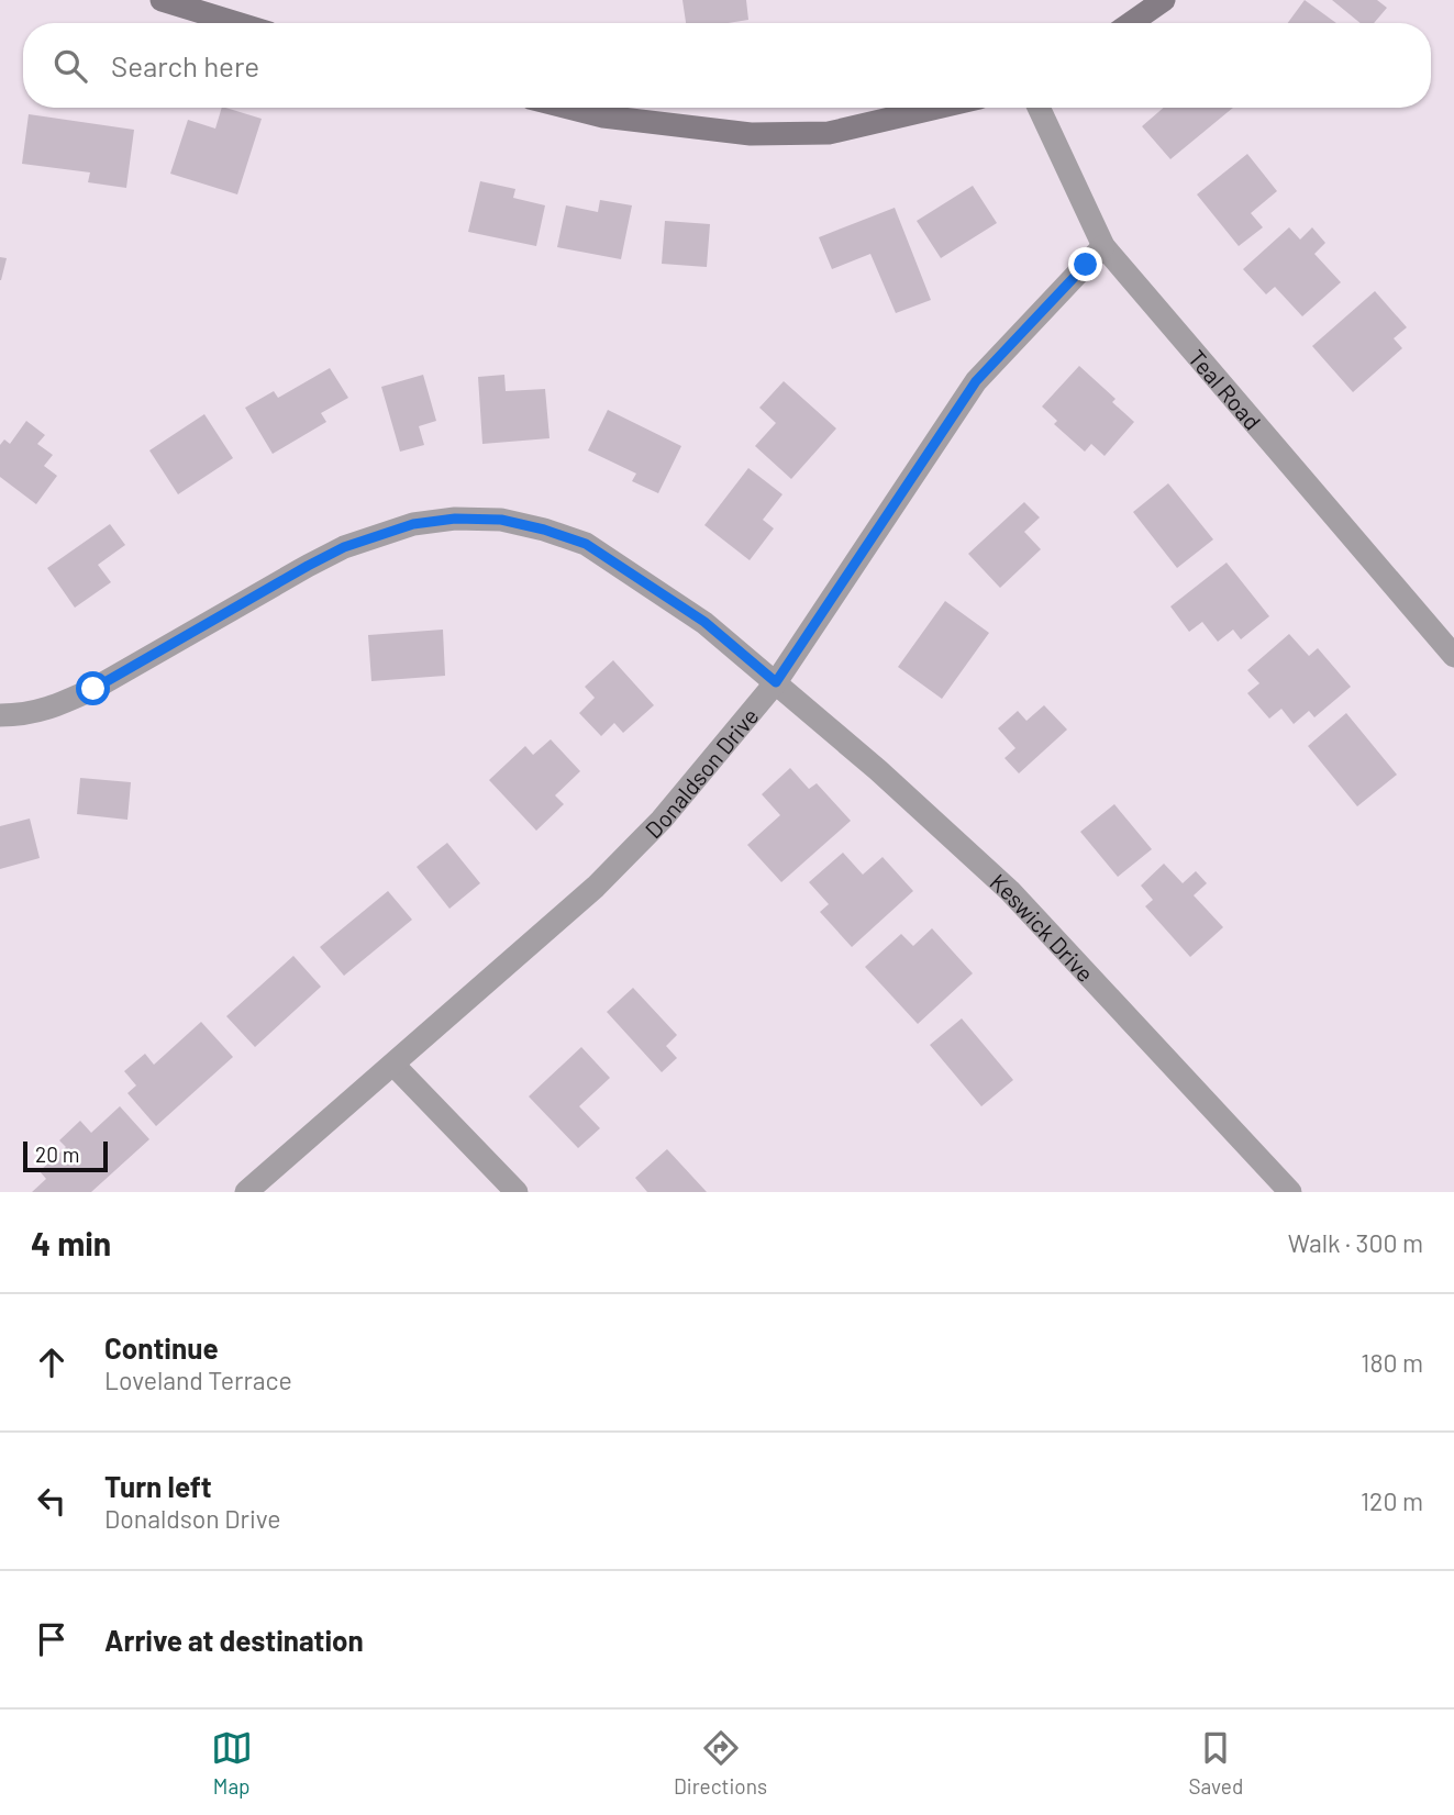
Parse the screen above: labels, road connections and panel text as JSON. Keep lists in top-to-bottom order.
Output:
{
  "streets": {
    "street": ["Teal Road", "Donaldson Drive", "Keswick Drive"]
  },
  "crossings": [
    ["Teal Road", "Donaldson Drive"],
    ["Donaldson Drive", "Keswick Drive"]
  ],
  "scale_bar": "20 m",
  "page": {
    "search": "Search here",
    "scale": "20 m",
    "heading": ["4 min", "Walk · 300 m"],
    "list": [
      ["Continue", "Loveland Terrace", "180 m"],
      ["Turn left", "Donaldson Drive", "120 m"],
      "Arrive at destination"
    ],
    "nav": ["Map", "Directions", "Saved"]
  }
}
